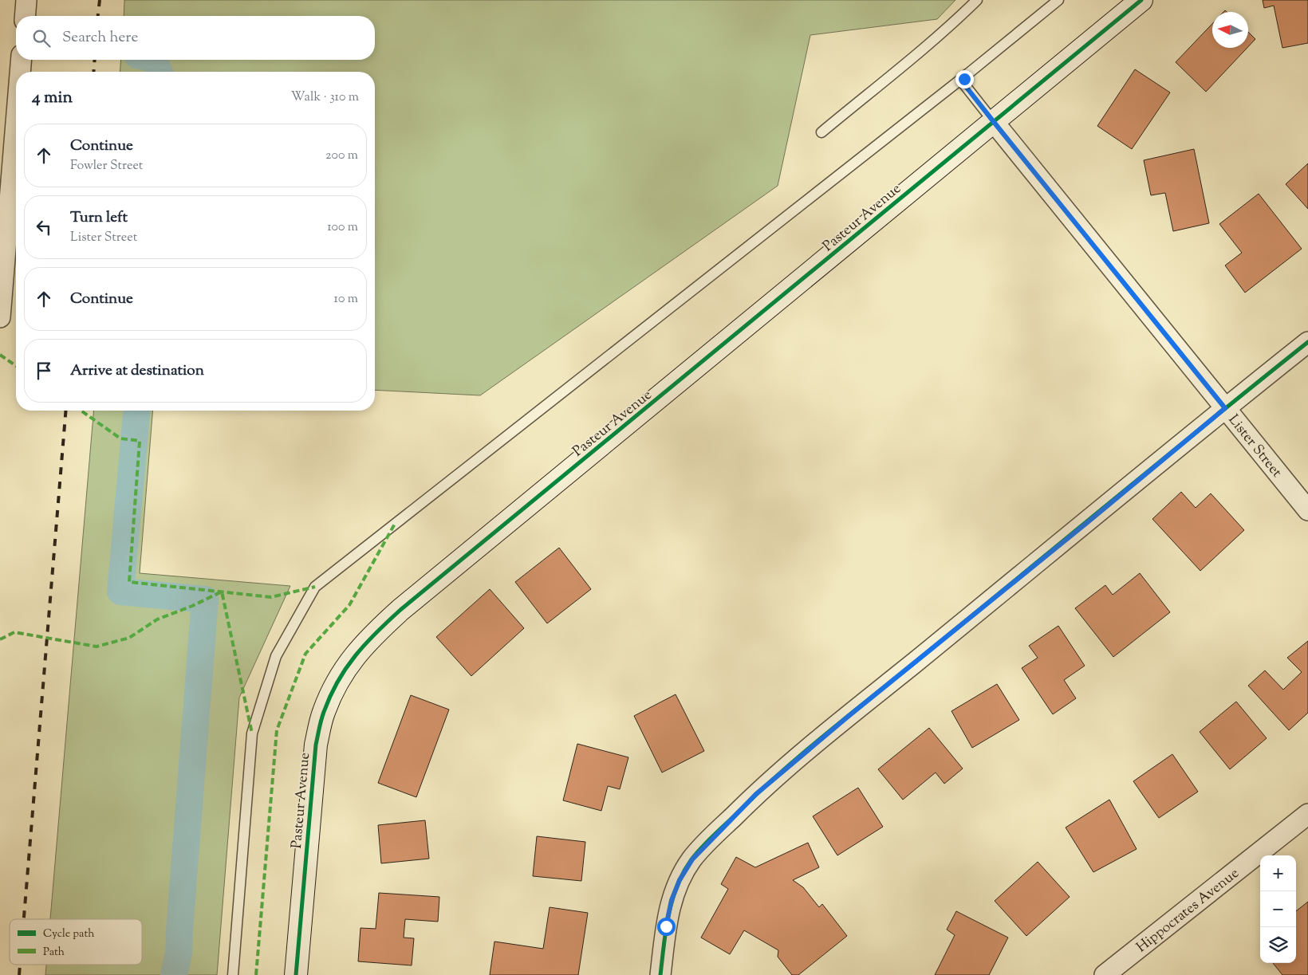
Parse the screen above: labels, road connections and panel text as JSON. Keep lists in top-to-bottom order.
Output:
{
  "streets": {
    "street": ["Pasteur Avenue", "Lister Street", "Hippocrates Avenue"]
  },
  "crossings": [
    ["Pasteur Avenue", "Lister Street"]
  ],
  "legend": ["Cycle path", "Path"],
  "north": "left",
  "page": {
    "search": "Search here",
    "heading": ["4 min", "Walk · 310 m"],
    "list": [
      ["Continue", "Fowler Street", "200 m"],
      ["Turn left", "Lister Street", "100 m"],
      ["Continue", "10 m"],
      "Arrive at destination"
    ],
    "map_buttons": ["+", "−"]
  }
}
